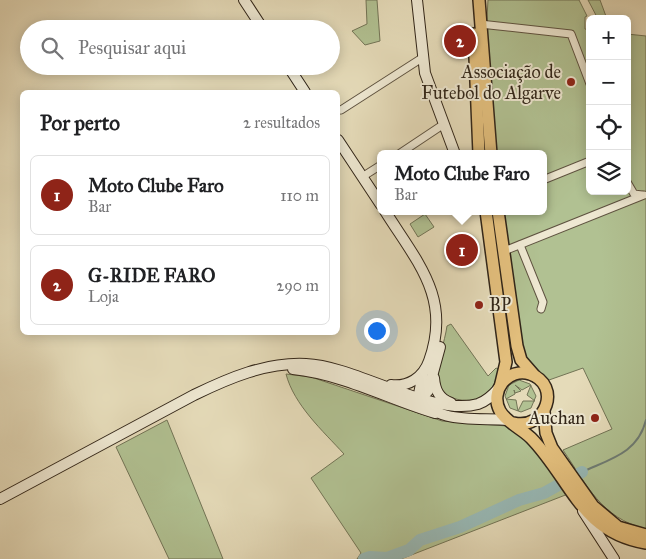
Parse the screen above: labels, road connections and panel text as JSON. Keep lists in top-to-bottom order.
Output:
{
  "places": ["Associação de Futebol do Algarve", "BP", "Auchan"],
  "page": {
    "map_buttons": ["+", "−"],
    "search": "Pesquisar aqui",
    "pins": ["2", "1"],
    "heading": ["Por perto", "2 resultados"],
    "popup": ["Moto Clube Faro", "Bar"],
    "list": [
      {
        "mark": "1",
        "name": "Moto Clube Faro",
        "note": "Bar",
        "value": "110 m"
      },
      {
        "mark": "2",
        "name": "G-RIDE FARO",
        "note": "Loja",
        "value": "290 m"
      }
    ]
  }
}
